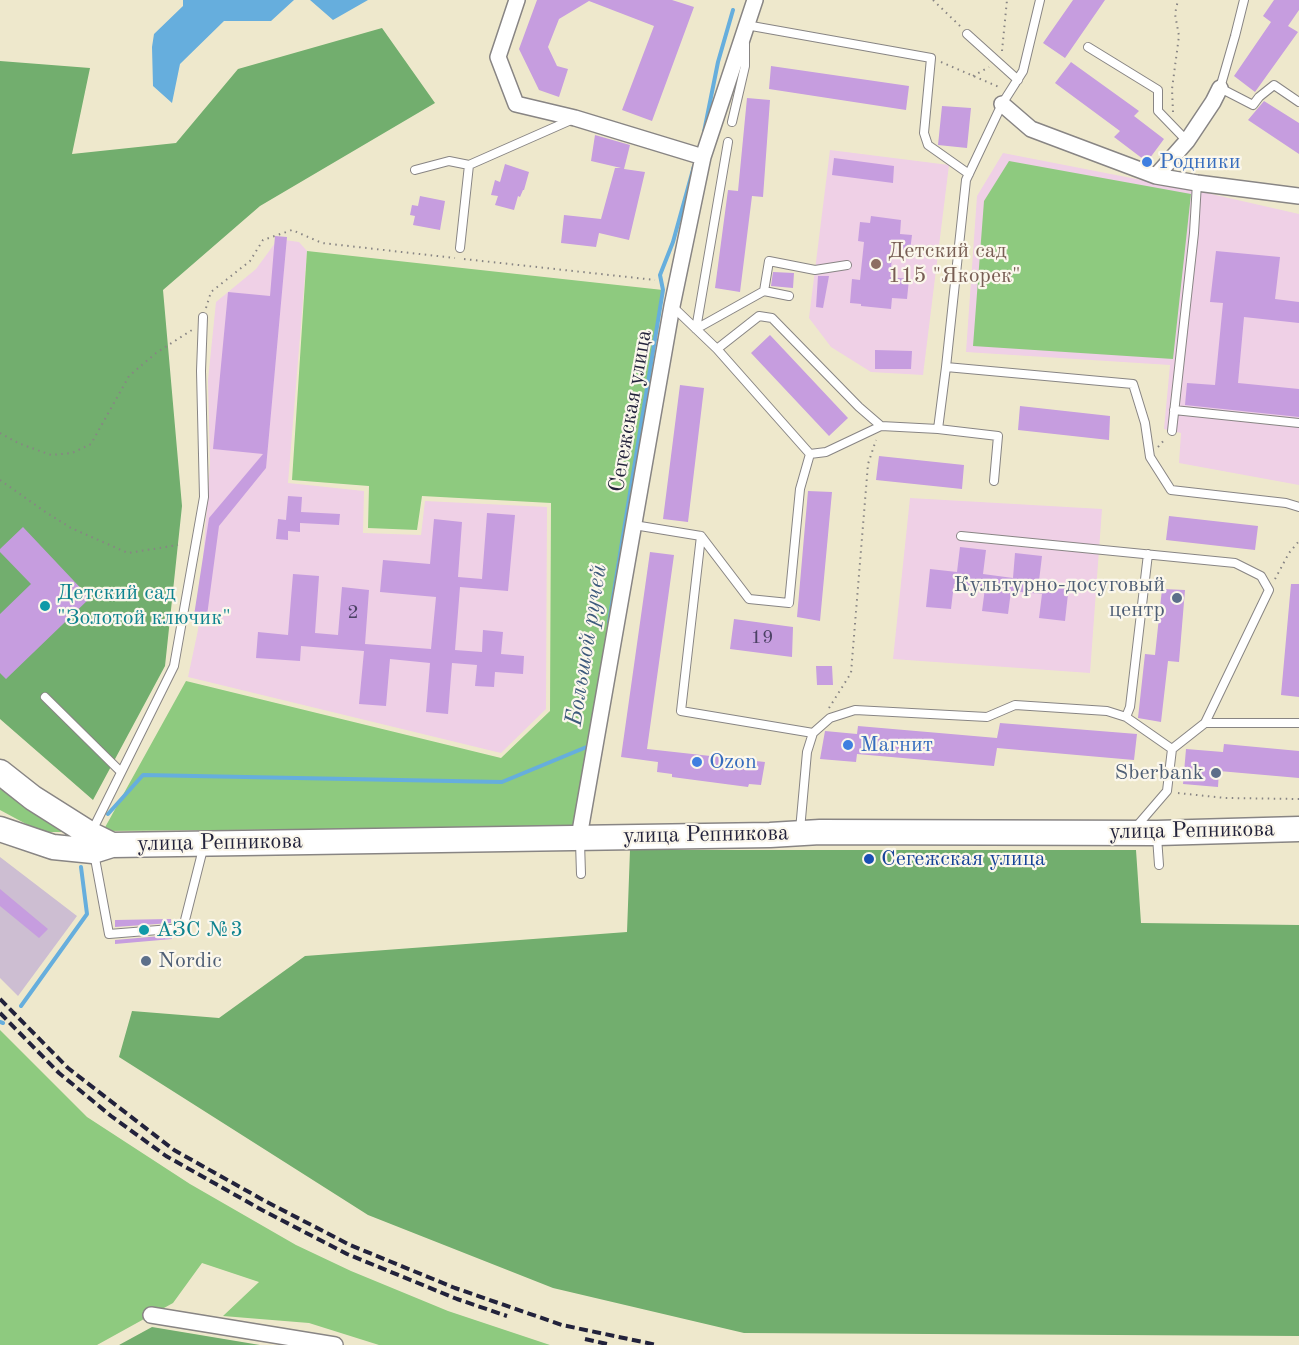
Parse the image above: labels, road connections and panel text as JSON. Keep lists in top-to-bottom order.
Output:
{
  "streets": {
    "main road": ["улица Репникова"],
    "street": ["Сегежская улица"]
  },
  "crossings": [
    ["Сегежская улица", "улица Репникова"]
  ],
  "water": ["Большой ручей"],
  "places": [
    "Родники",
    "Детский сад 115 \"Якорек\"",
    "Культурно-досуговый центр",
    "Детский сад \"Золотой ключик\"",
    "Магнит",
    "Ozon",
    "Sberbank",
    "Сегежская улица",
    "АЗС №3",
    "Nordic"
  ],
  "house_numbers": ["2", "19"]
}
